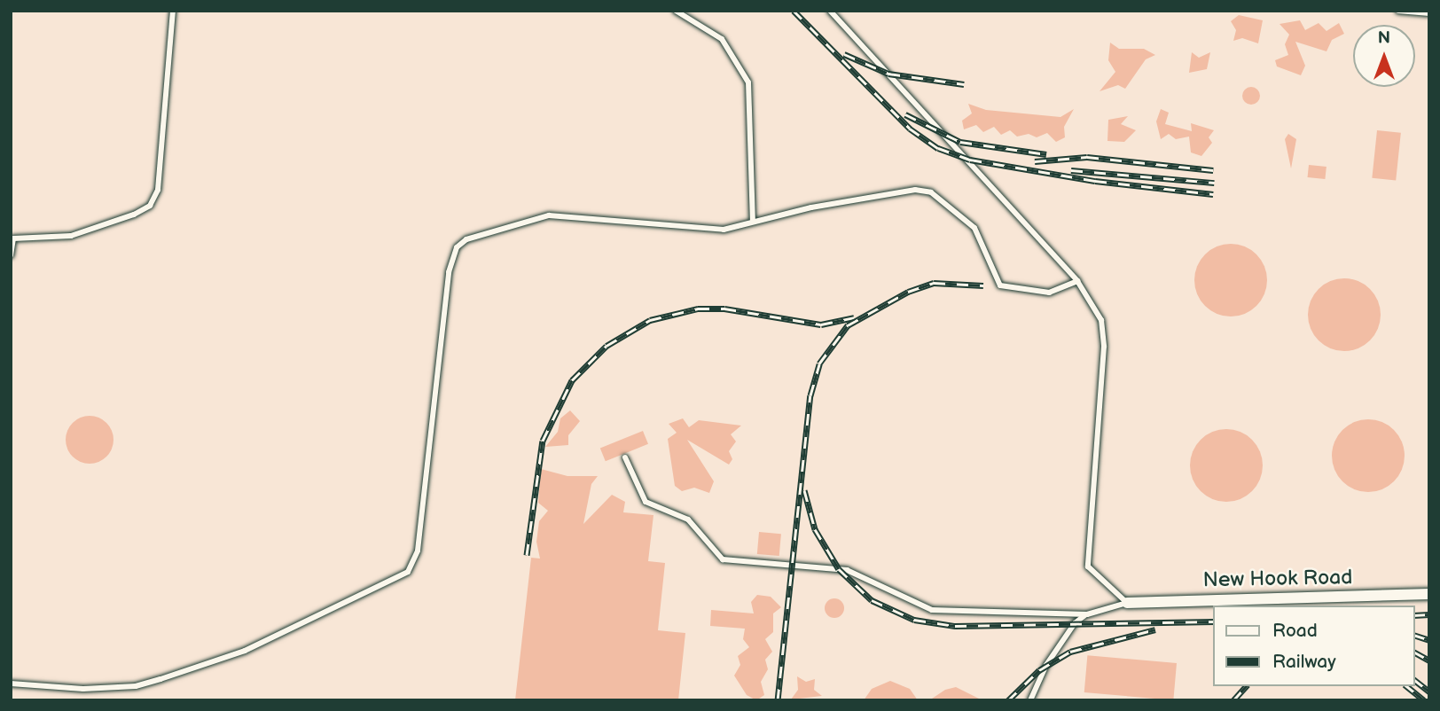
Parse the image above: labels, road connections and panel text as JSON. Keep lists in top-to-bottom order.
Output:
{
  "streets": {
    "street": ["New Hook Road"]
  },
  "legend": ["Road", "Railway"],
  "north": "top"
}
